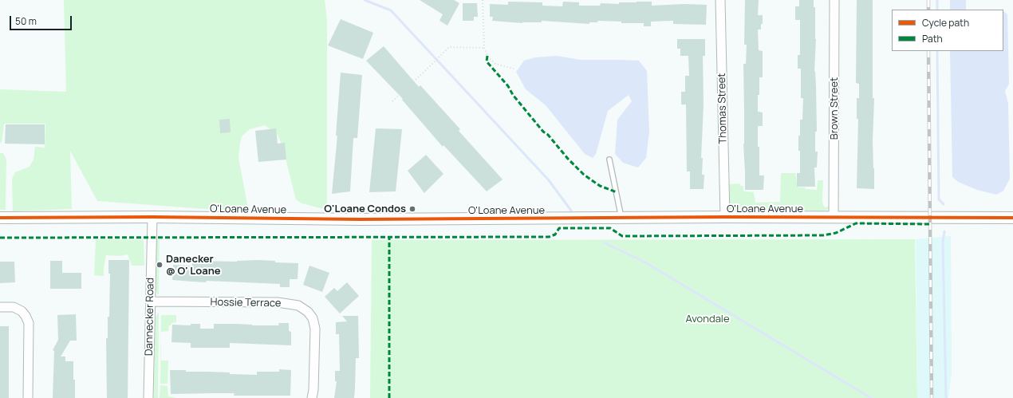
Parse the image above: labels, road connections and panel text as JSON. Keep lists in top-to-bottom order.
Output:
{
  "streets": {
    "street": [
      "Thomas Street",
      "Brown Street",
      "O'Loane Avenue",
      "Hossie Terrace",
      "Dannecker Road"
    ]
  },
  "crossings": [
    ["Thomas Street", "O'Loane Avenue"],
    ["Brown Street", "O'Loane Avenue"],
    ["O'Loane Avenue", "Dannecker Road"],
    ["Hossie Terrace", "Dannecker Road"]
  ],
  "parks": ["Avondale"],
  "places": ["O'Loane Condos", "Danecker @ O' Loane"],
  "legend": ["Cycle path", "Path"],
  "scale_bar": "50 m"
}
